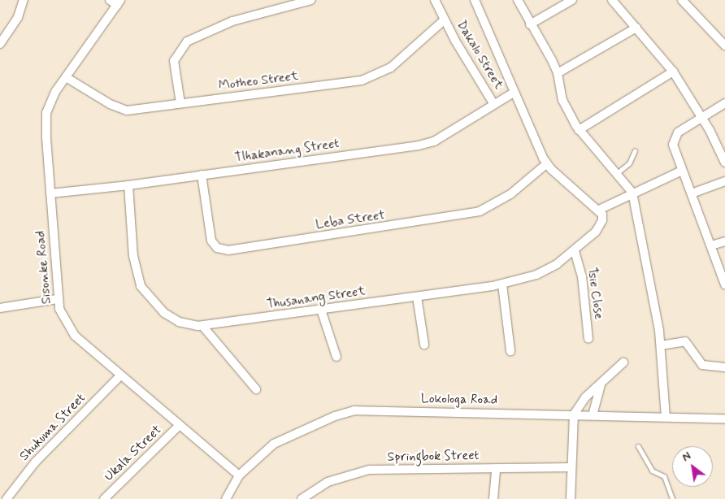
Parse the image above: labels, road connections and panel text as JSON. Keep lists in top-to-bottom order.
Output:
{
  "streets": {
    "street": [
      "Dakalo Street",
      "Motheo Street",
      "Tlhakanang Street",
      "Leba Street",
      "Sisonke Road",
      "Tsie Close",
      "Thusanang Street",
      "Lokologa Road",
      "Shukuma Street",
      "Ukala Street",
      "Springbok Street"
    ]
  },
  "crossings": [
    ["Dakalo Street", "Motheo Street"],
    ["Dakalo Street", "Tlhakanang Street"],
    ["Dakalo Street", "Leba Street"],
    ["Dakalo Street", "Thusanang Street"],
    ["Motheo Street", "Sisonke Road"],
    ["Tlhakanang Street", "Leba Street"],
    ["Tlhakanang Street", "Sisonke Road"],
    ["Tlhakanang Street", "Thusanang Street"],
    ["Sisonke Road", "Lokologa Road"],
    ["Sisonke Road", "Shukuma Street"],
    ["Sisonke Road", "Ukala Street"],
    ["Tsie Close", "Thusanang Street"]
  ],
  "north": "top left"
}
